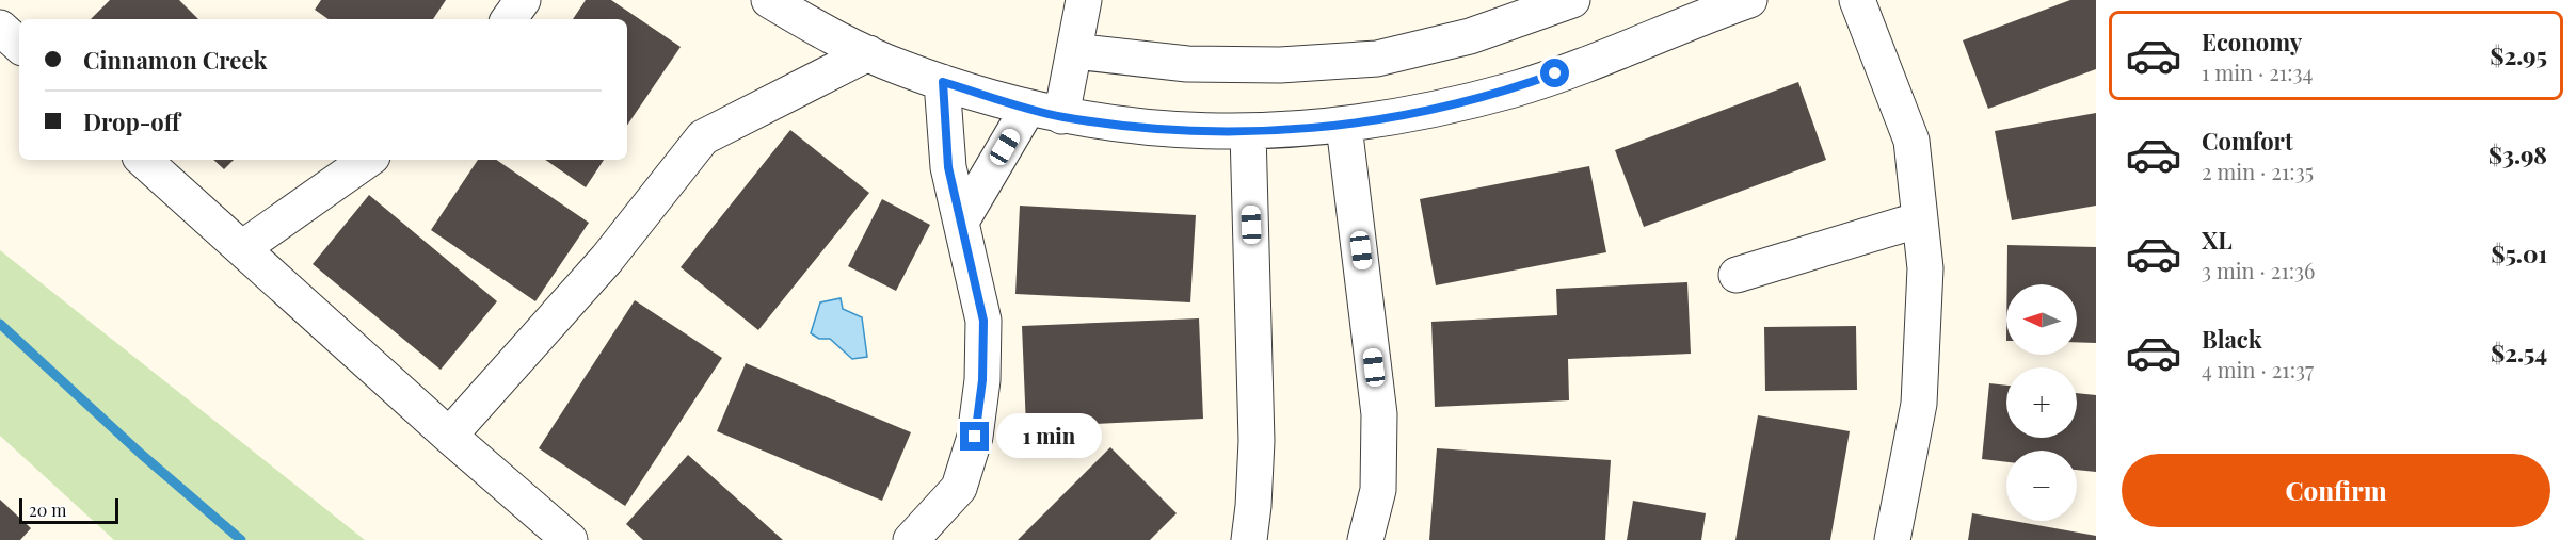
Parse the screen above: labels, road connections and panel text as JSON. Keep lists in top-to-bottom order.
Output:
{
  "scale_bar": "20 m",
  "north": "left",
  "page": {
    "list": [
      {
        "name": "Economy",
        "note": "1 min · 21:34",
        "value": "$2.95"
      },
      {
        "name": "Comfort",
        "note": "2 min · 21:35",
        "value": "$3.98"
      },
      {
        "name": "XL",
        "note": "3 min · 21:36",
        "value": "$5.01"
      },
      {
        "name": "Black",
        "note": "4 min · 21:37",
        "value": "$2.54"
      }
    ],
    "banner": ["Cinnamon Creek", "Drop-off"],
    "map_buttons": ["+", "−"],
    "bubble": "1 min",
    "buttons": "Confirm",
    "scale": "20 m"
  }
}
